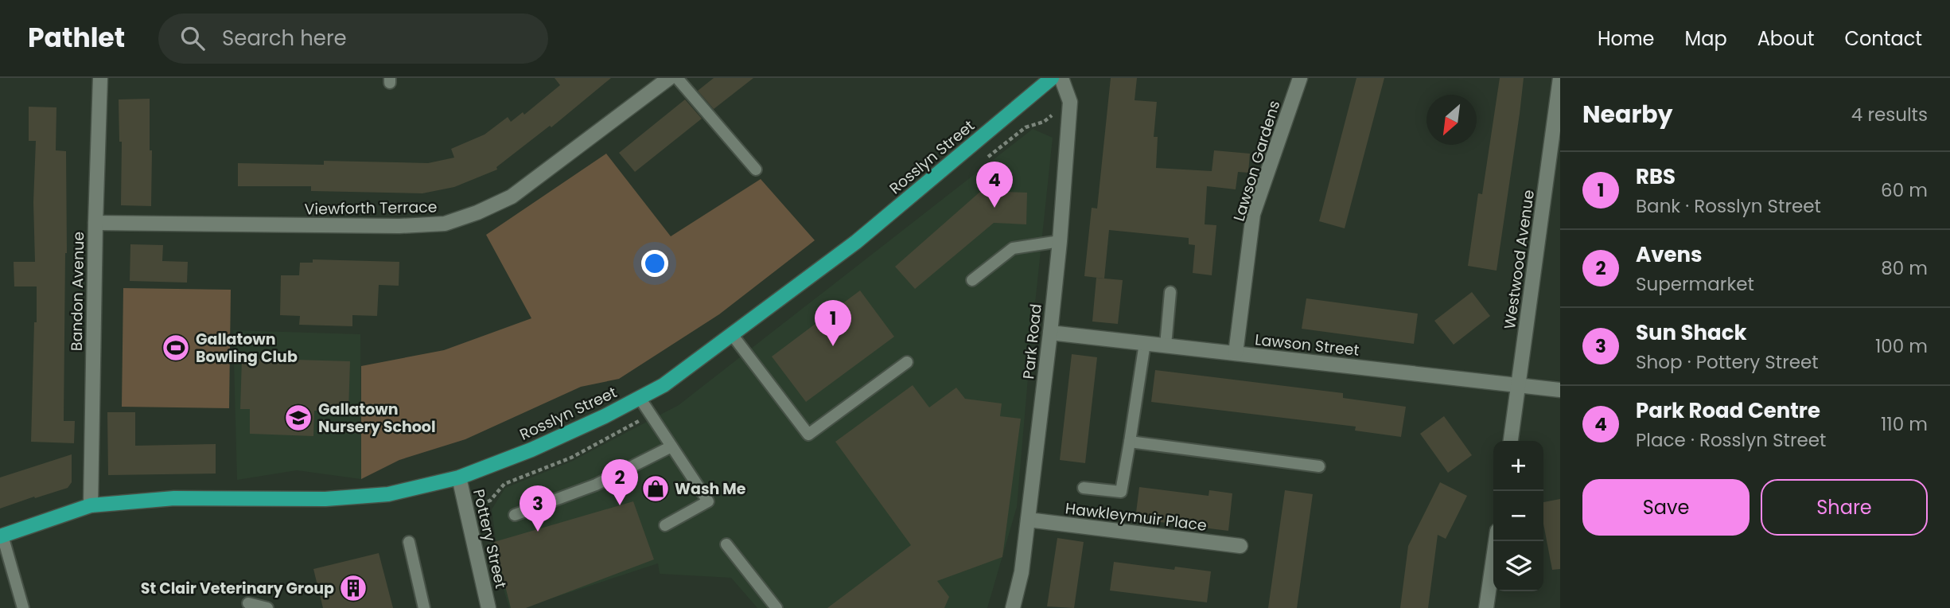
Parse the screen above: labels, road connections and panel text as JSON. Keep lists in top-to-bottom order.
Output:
{
  "streets": {
    "main road": ["Rosslyn Street"],
    "street": [
      "Lawson Gardens",
      "Viewforth Terrace",
      "Westwood Avenue",
      "Bandon Avenue",
      "Park Road",
      "Lawson Street",
      "Hawkleymuir Place",
      "Pottery Street"
    ]
  },
  "crossings": [
    ["Rosslyn Street", "Bandon Avenue"],
    ["Rosslyn Street", "Pottery Street"],
    ["Lawson Gardens", "Lawson Street"],
    ["Viewforth Terrace", "Bandon Avenue"],
    ["Westwood Avenue", "Lawson Street"],
    ["Park Road", "Lawson Street"],
    ["Park Road", "Hawkleymuir Place"]
  ],
  "places": {
    "sports": ["Gallatown Bowling Club"],
    "school or university": ["Gallatown Nursery School"],
    "shop": ["Wash Me"],
    "building": ["St Clair Veterinary Group"]
  },
  "north": "bottom left",
  "page": {
    "header": "Pathlet",
    "search": "Search here",
    "nav": [
      "Home",
      "Map",
      "About",
      "Contact"
    ],
    "heading": ["Nearby", "4 results"],
    "list": [
      {
        "mark": "1",
        "name": "RBS",
        "note": "Bank · Rosslyn Street",
        "value": "60 m"
      },
      {
        "mark": "2",
        "name": "Avens",
        "note": "Supermarket",
        "value": "80 m"
      },
      {
        "mark": "3",
        "name": "Sun Shack",
        "note": "Shop · Pottery Street",
        "value": "100 m"
      },
      {
        "mark": "4",
        "name": "Park Road Centre",
        "note": "Place · Rosslyn Street",
        "value": "110 m"
      }
    ],
    "pins": [
      "4",
      "1",
      "2",
      "3"
    ],
    "map_buttons": ["+", "−"],
    "buttons": ["Save", "Share"]
  }
}
